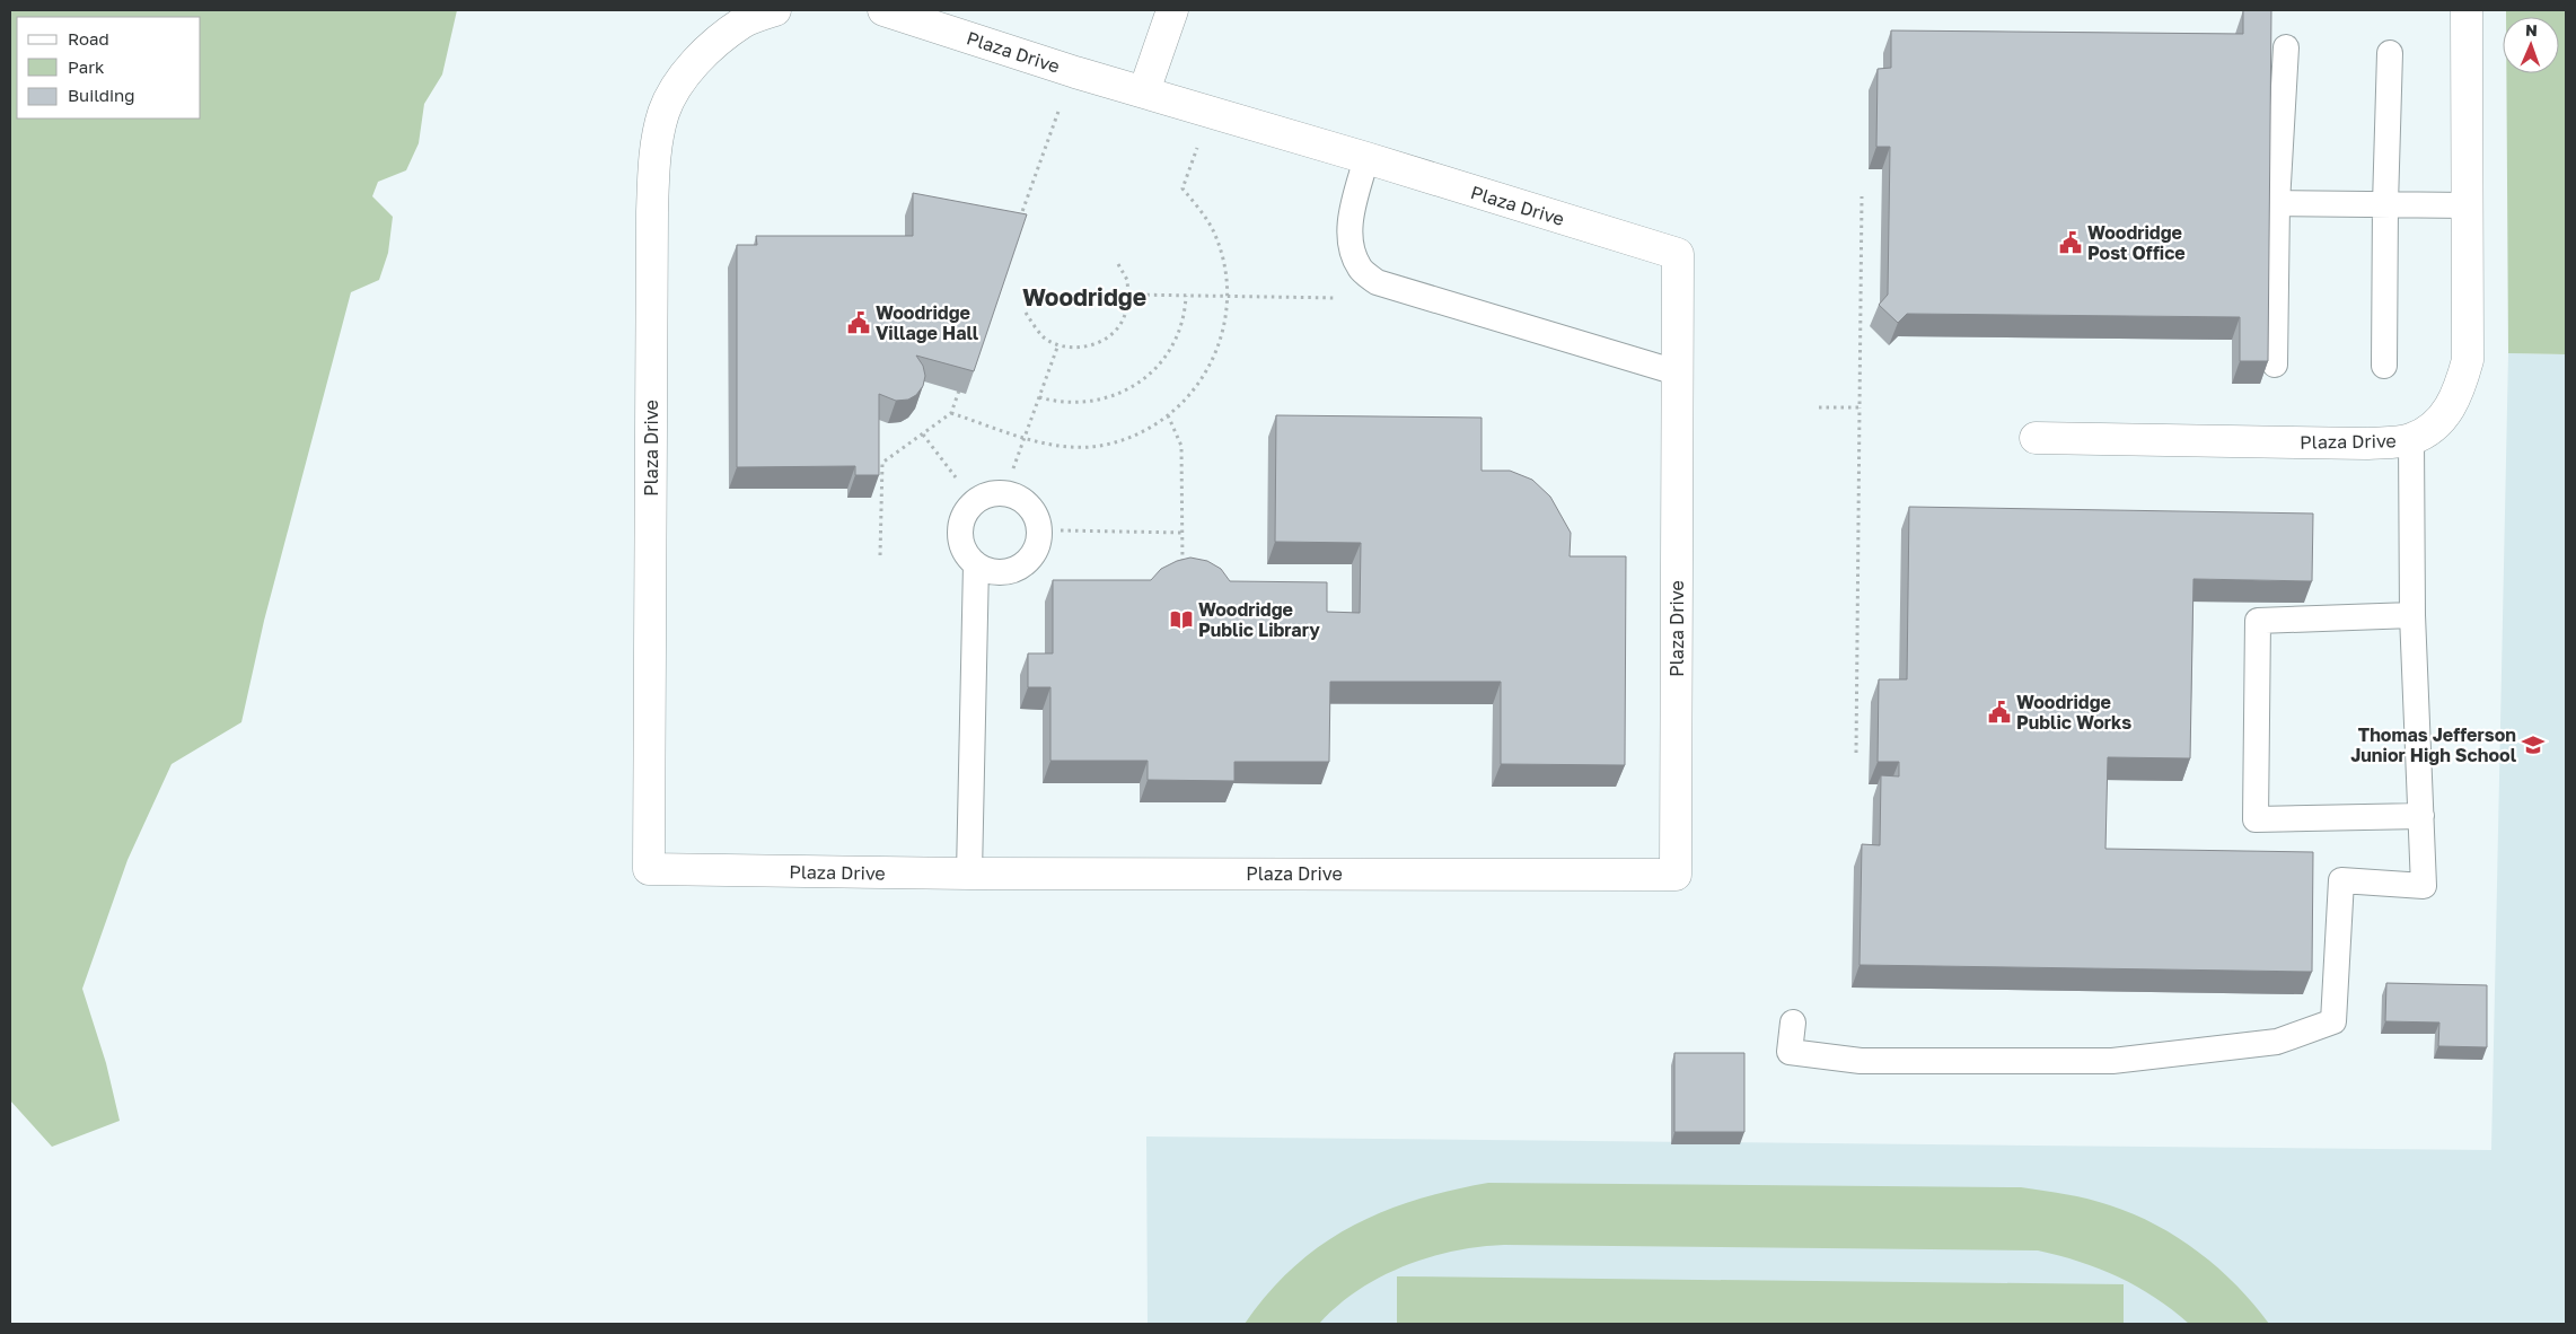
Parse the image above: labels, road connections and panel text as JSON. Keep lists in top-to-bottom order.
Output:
{
  "streets": {
    "street": ["Plaza Drive"]
  },
  "districts": ["Woodridge"],
  "places": {
    "public building": ["Woodridge Post Office", "Woodridge Village Hall", "Woodridge Public Works"],
    "library": ["Woodridge Public Library"],
    "school or university": ["Thomas Jefferson Junior High School"]
  },
  "legend": ["Road", "Park", "Building"],
  "north": "top"
}
